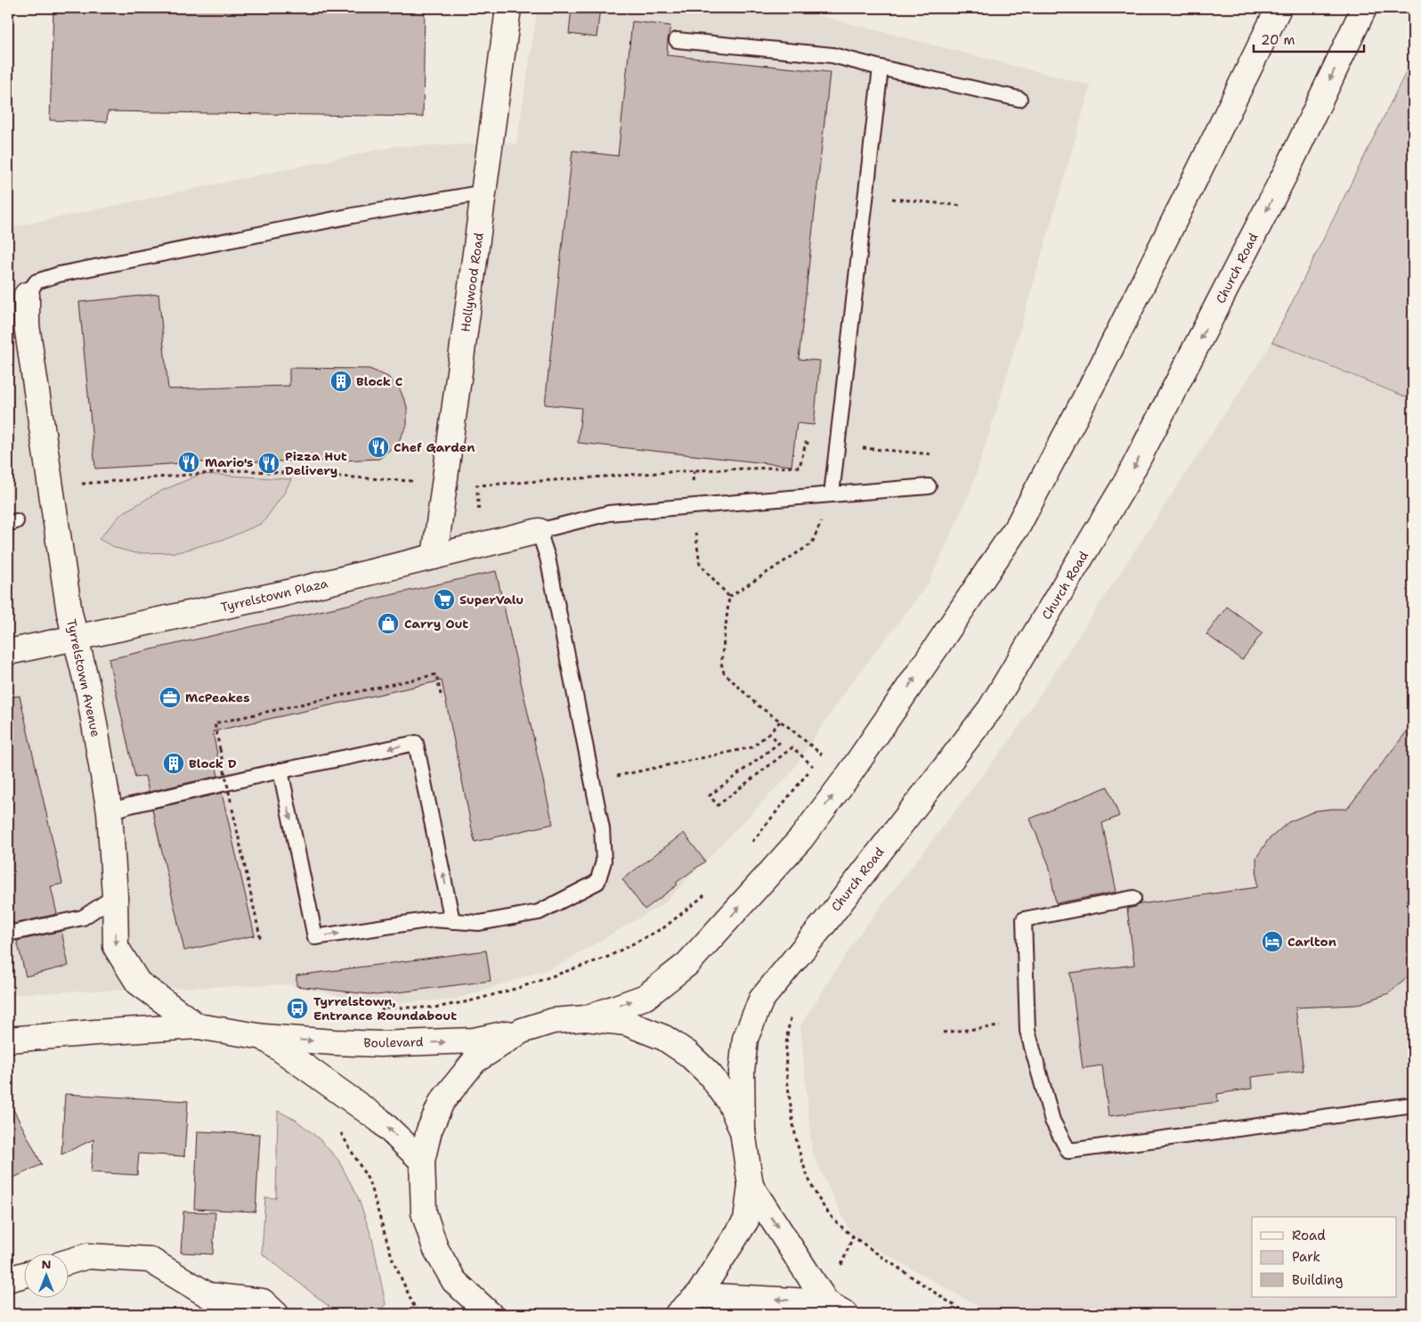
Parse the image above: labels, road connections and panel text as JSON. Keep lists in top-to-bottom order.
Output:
{
  "streets": {
    "main road": [
      "Church Road",
      "Hollywood Road",
      "Tyrrelstown Plaza",
      "Tyrrelstown Avenue",
      "Boulevard"
    ]
  },
  "crossings": [
    ["Hollywood Road", "Tyrrelstown Plaza"],
    ["Tyrrelstown Plaza", "Tyrrelstown Avenue"],
    ["Tyrrelstown Avenue", "Boulevard"]
  ],
  "places": {
    "building": ["Block C", "Block D"],
    "restaurant": ["Chef Garden", "Mario's", "Pizza Hut Delivery"],
    "supermarket": ["SuperValu"],
    "shop": ["Carry Out"],
    "office": ["McPeakes"],
    "hotel": ["Carlton"],
    "bus stop": ["Tyrrelstown, Entrance Roundabout"]
  },
  "legend": ["Road", "Park", "Building"],
  "scale_bar": "20 m",
  "north": "top"
}
